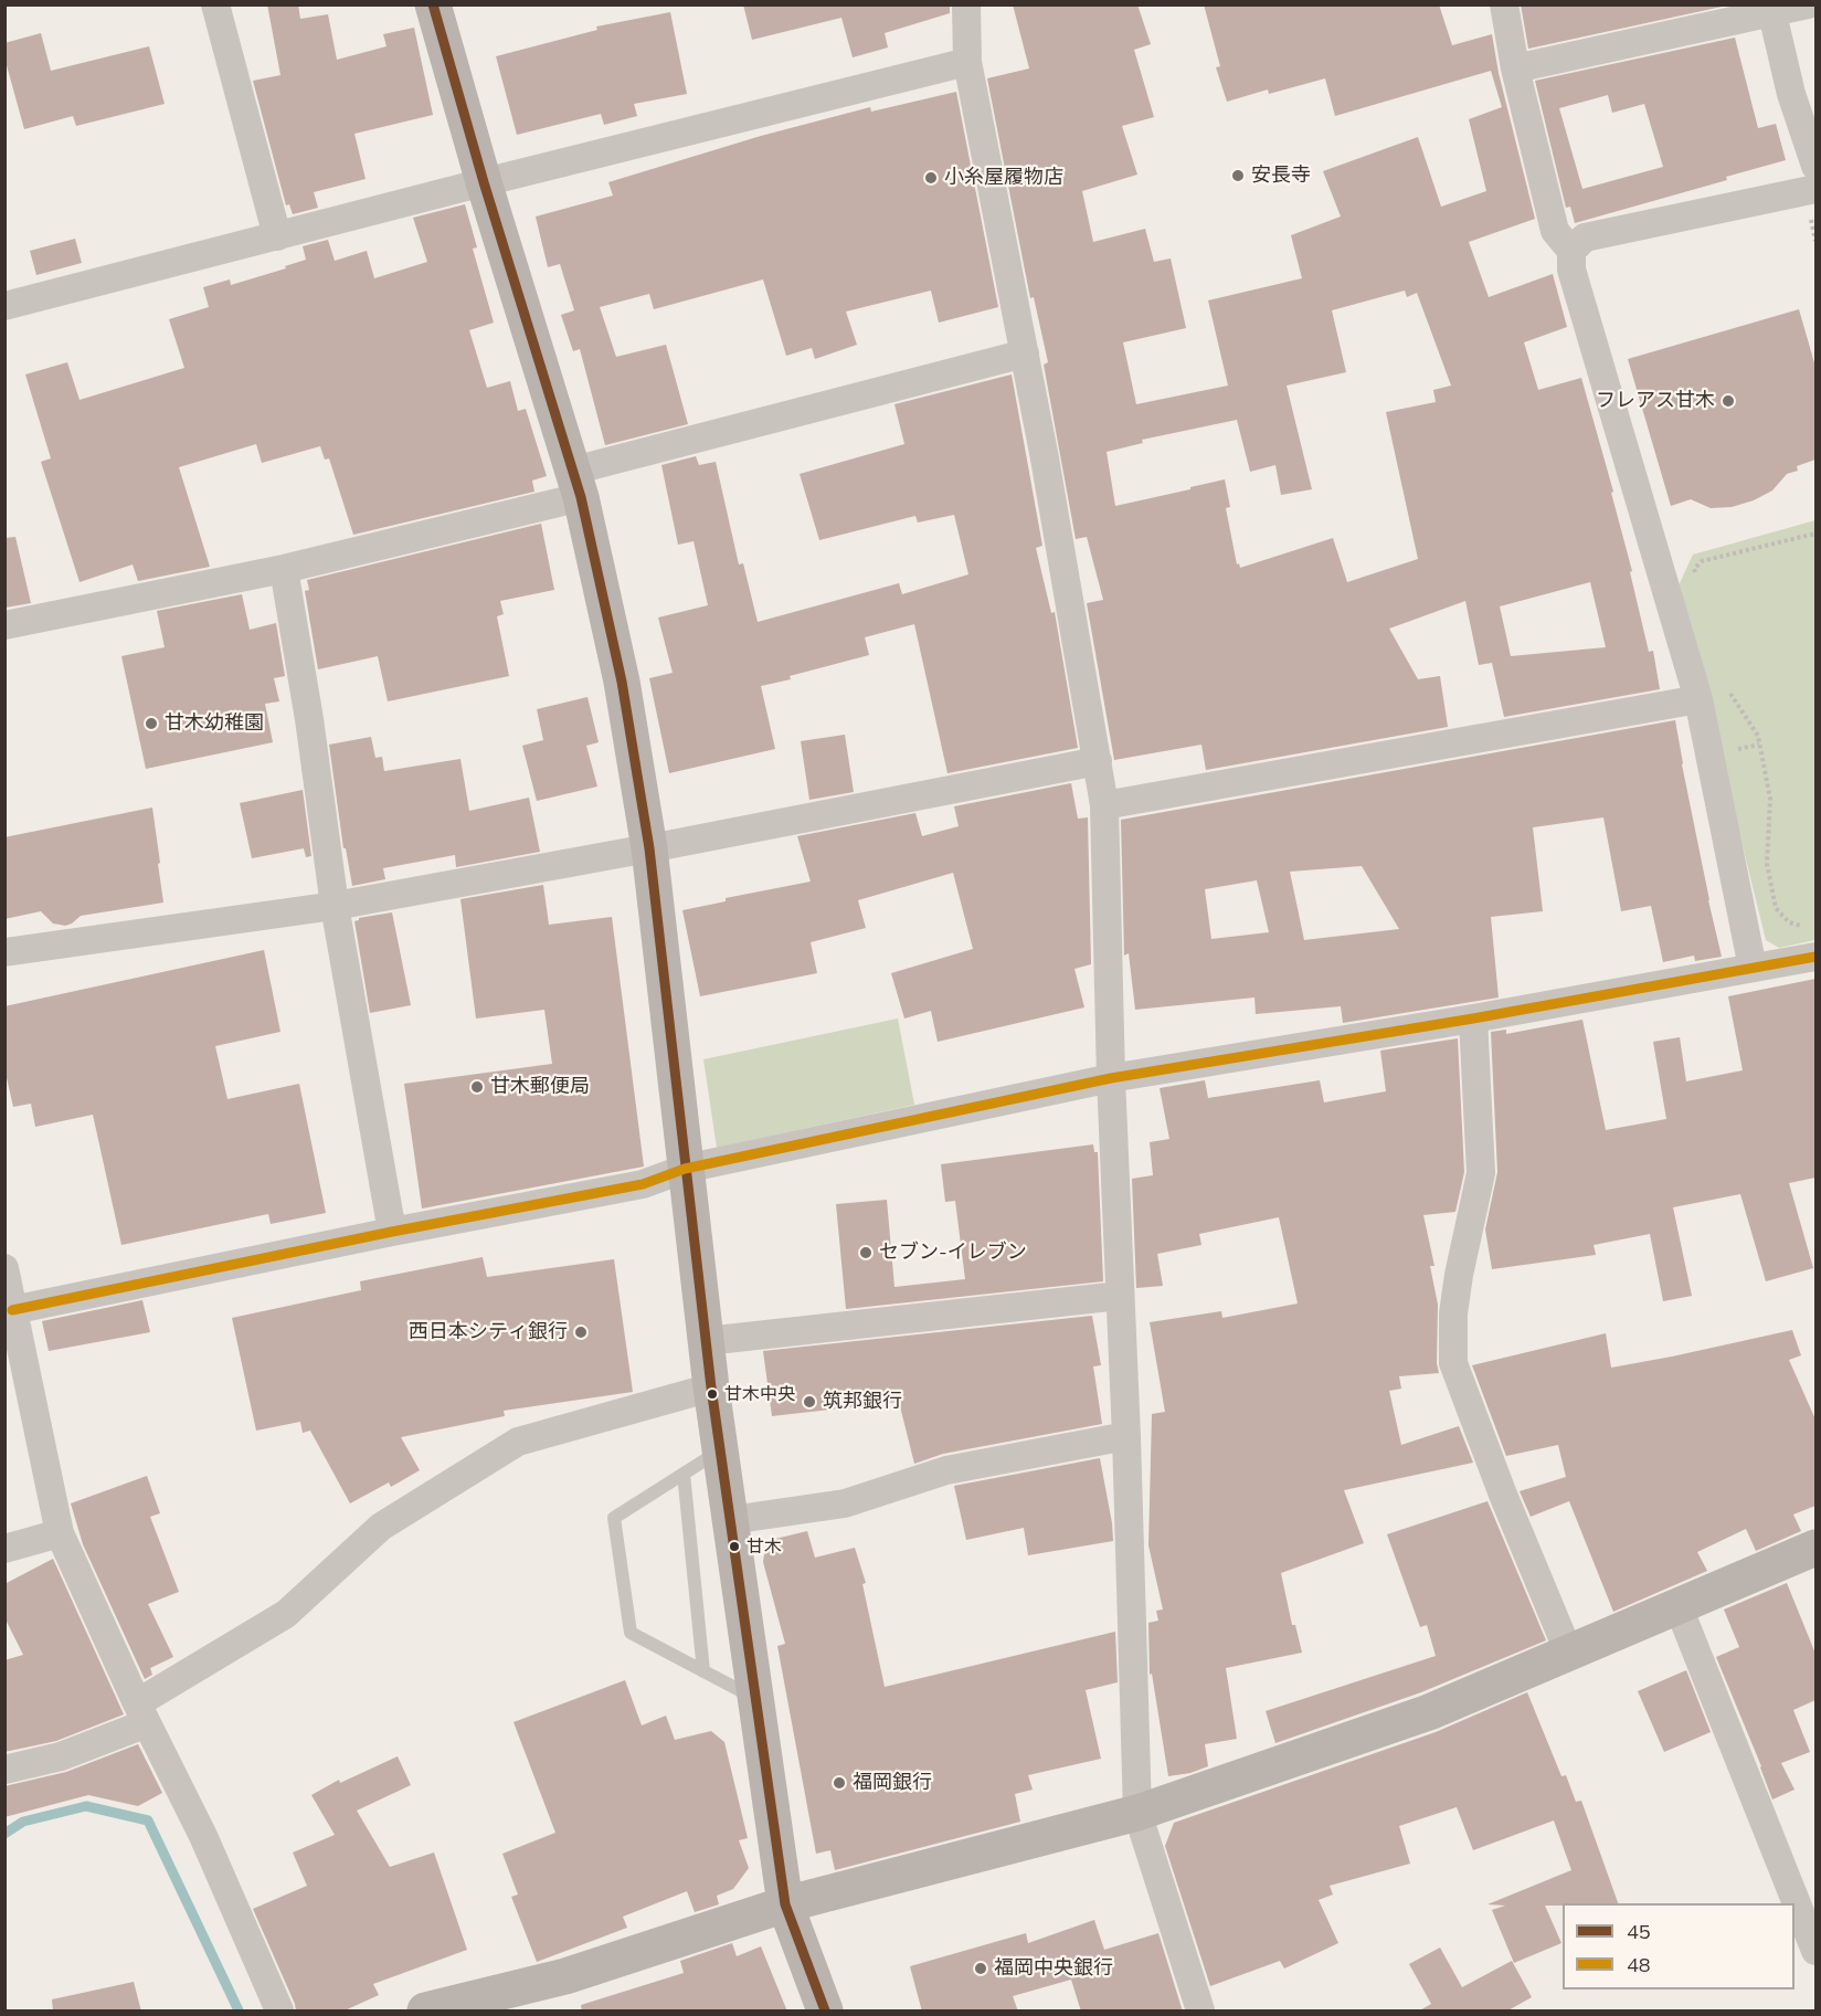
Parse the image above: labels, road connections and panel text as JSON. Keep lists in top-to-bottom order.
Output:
{
  "places": [
    "安長寺",
    "小糸屋履物店",
    "フレアス甘木",
    "甘木幼稚園",
    "甘木郵便局",
    "セブン-イレブン",
    "西日本シティ銀行",
    "甘木中央",
    "筑邦銀行",
    "甘木",
    "福岡銀行",
    "福岡中央銀行"
  ],
  "lines": ["transit line 45", "transit line 48"],
  "legend": ["45", "48"]
}
